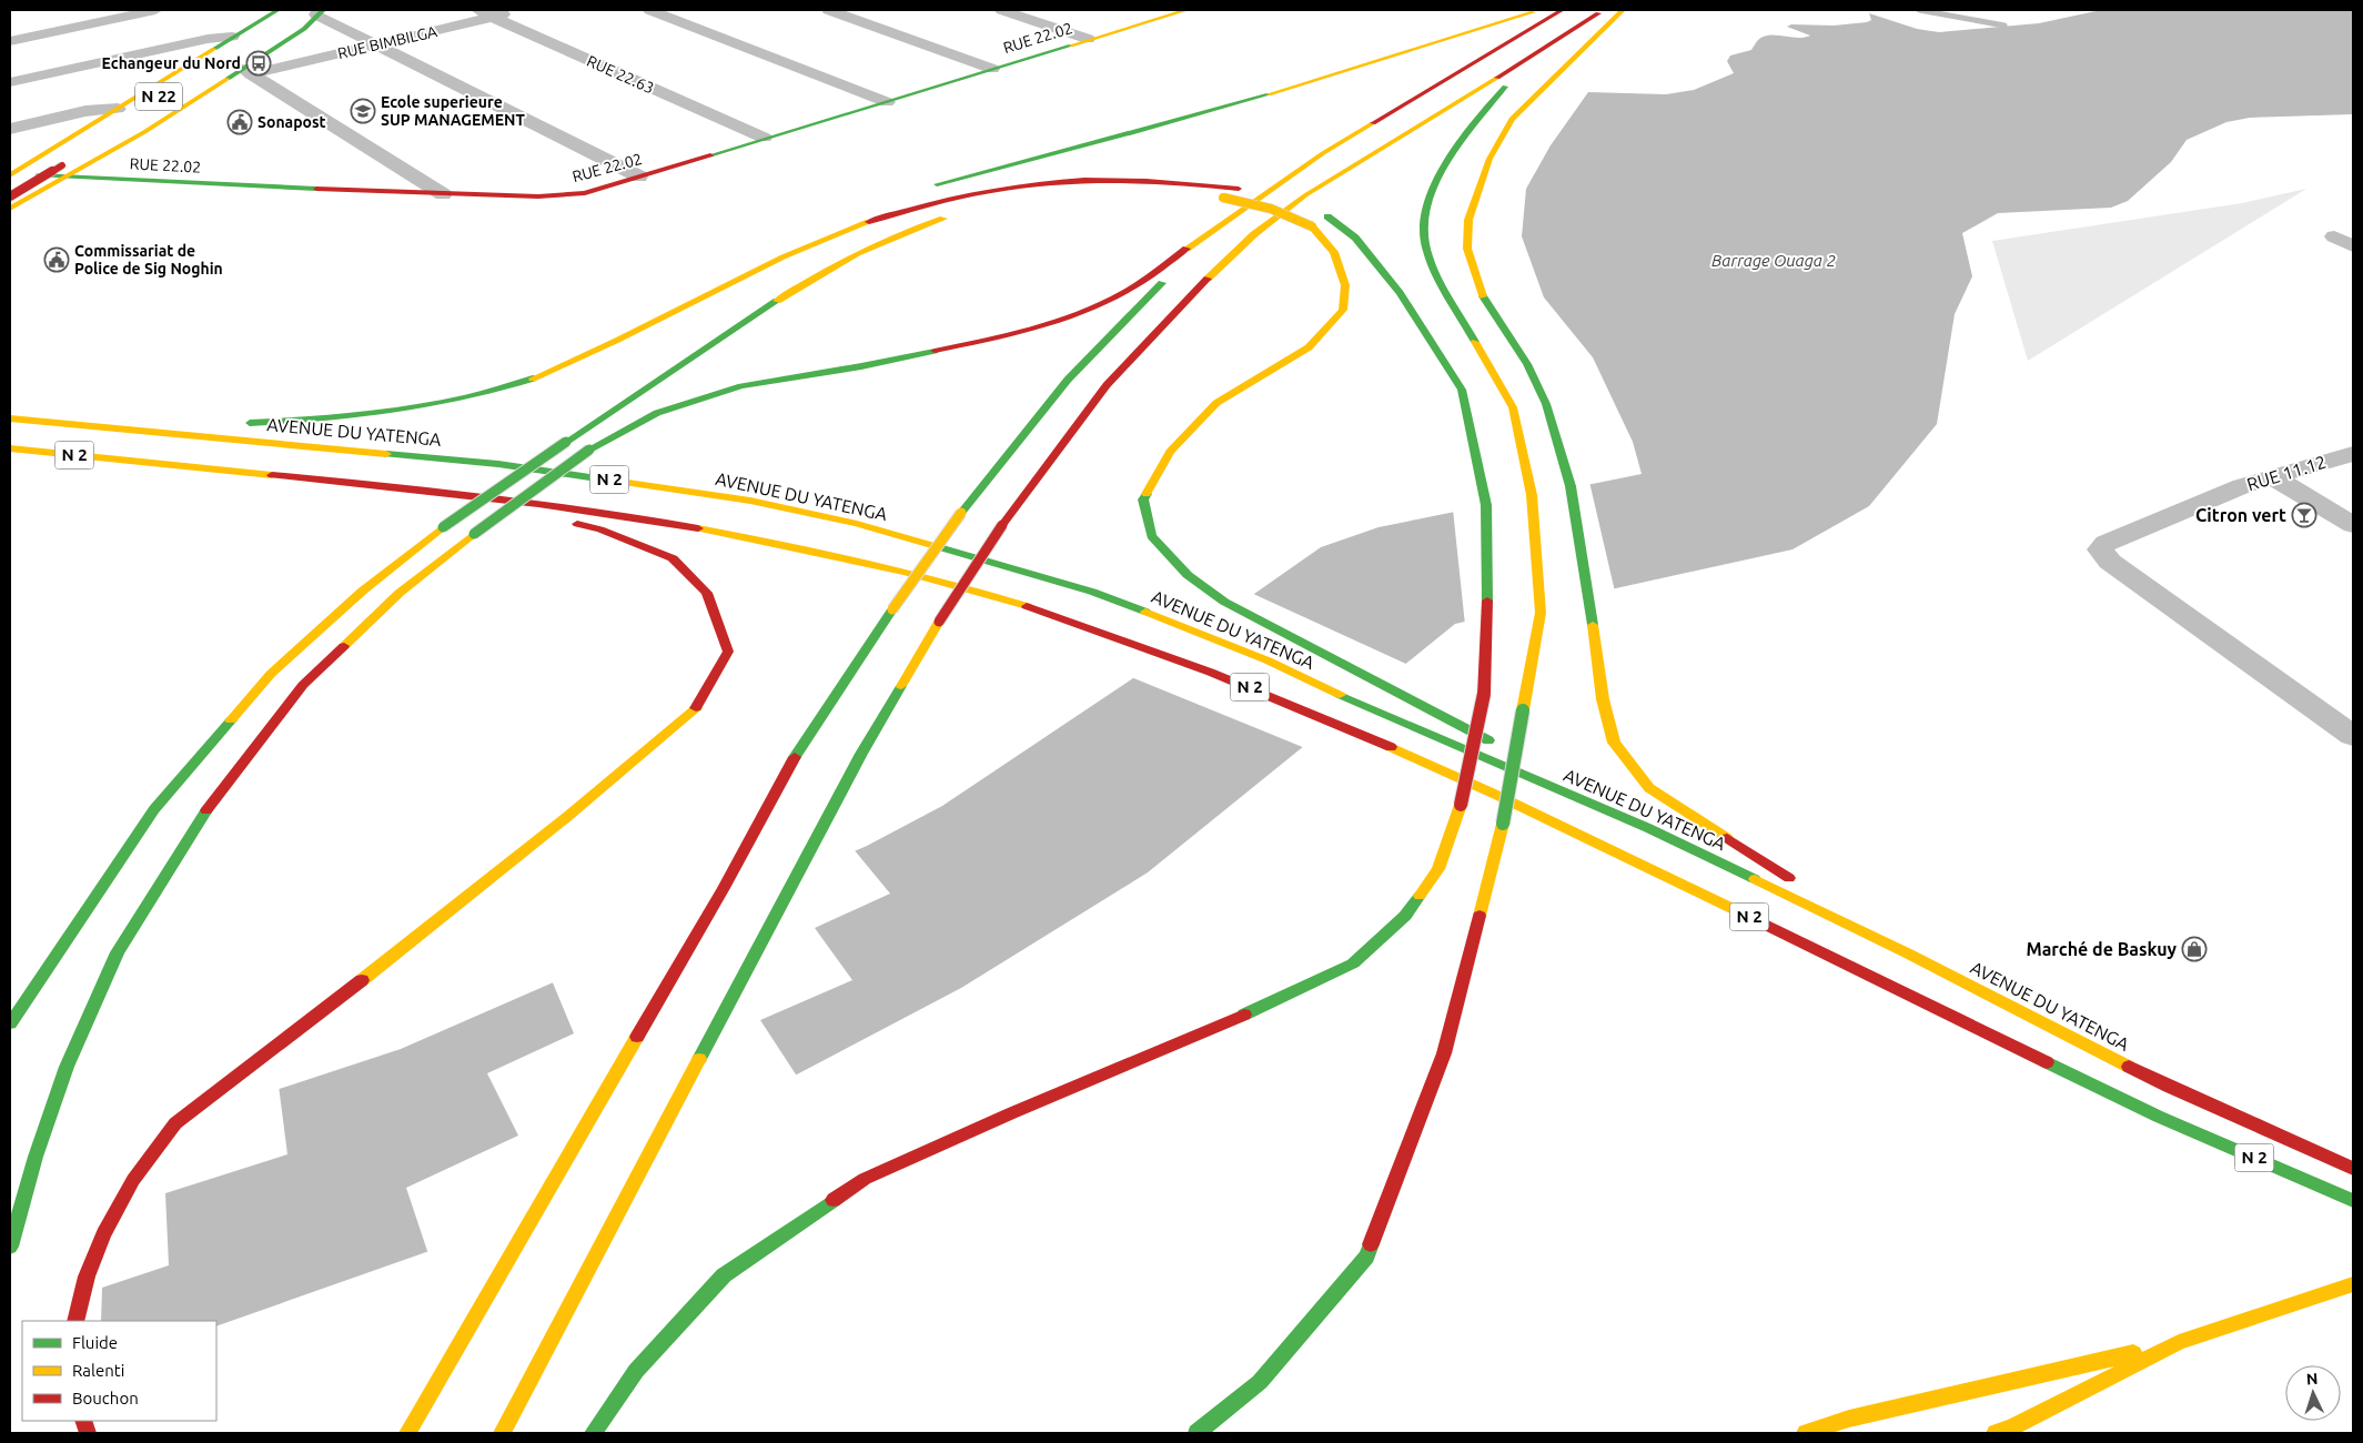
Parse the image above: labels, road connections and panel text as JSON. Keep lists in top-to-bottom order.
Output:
{
  "streets": {
    "main road": [
      "RUE 22.02",
      "N 22",
      "AVENUE DU YATENGA",
      "N 2"
    ],
    "street": ["RUE BIMBILGA", "RUE 22.63", "RUE 11.12"]
  },
  "crossings": [
    ["RUE 22.02", "RUE 22.63"],
    ["RUE 22.02", "N 22"],
    ["RUE BIMBILGA", "RUE 22.63"]
  ],
  "water": ["Barrage Ouaga 2"],
  "places": {
    "bus stop": ["Echangeur du Nord"],
    "school or university": ["Ecole superieure SUP MANAGEMENT"],
    "public building": ["Sonapost", "Commissariat de Police de Sig Noghin"],
    "bar": ["Citron vert"],
    "shop": ["Marché de Baskuy"]
  },
  "legend": ["Fluide", "Ralenti", "Bouchon"],
  "north": "top"
}
